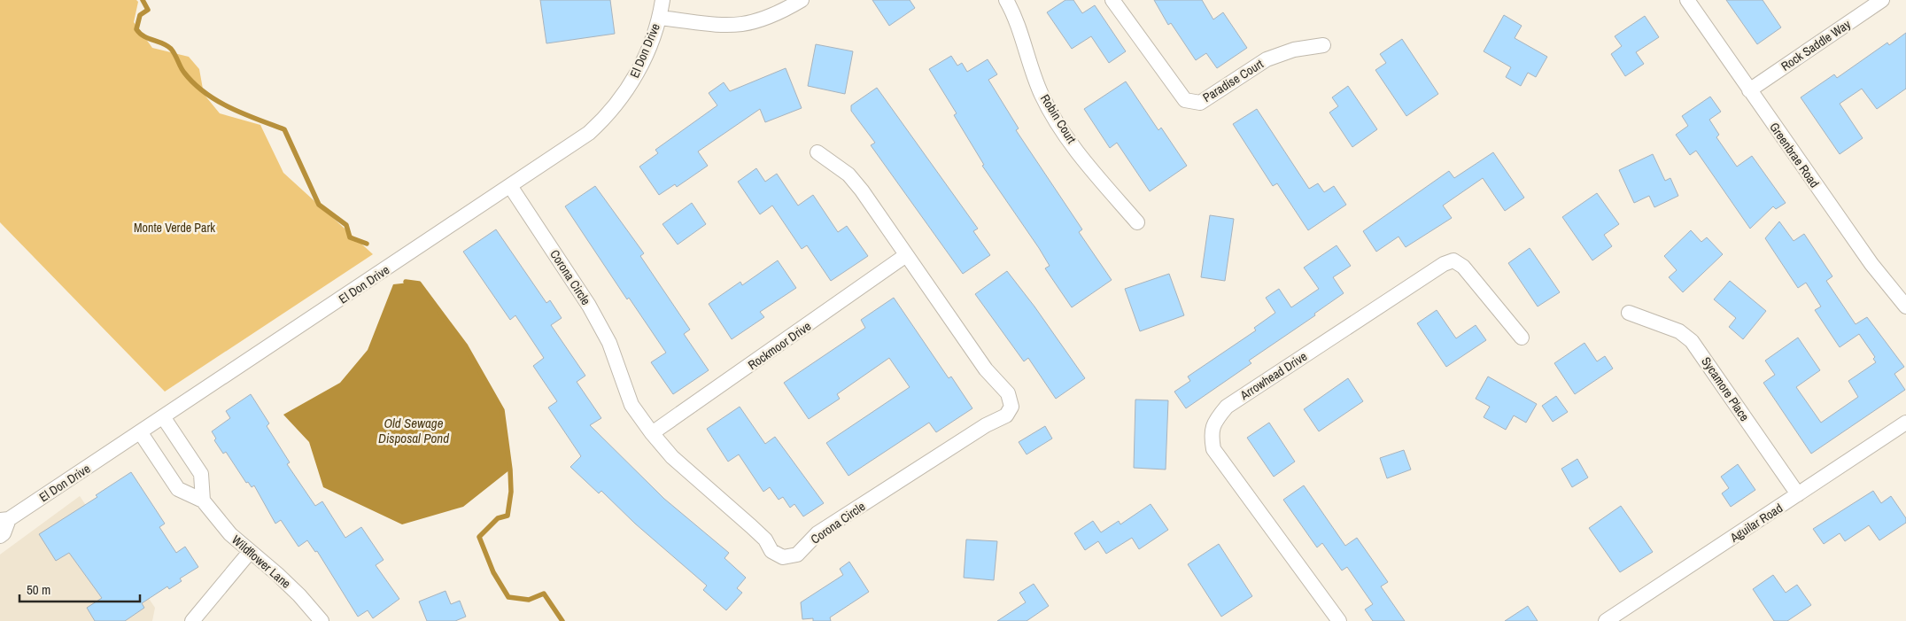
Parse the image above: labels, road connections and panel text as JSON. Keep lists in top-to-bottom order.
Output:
{
  "streets": {
    "street": [
      "Rock Saddle Way",
      "El Don Drive",
      "Paradise Court",
      "Robin Court",
      "Greenbrae Road",
      "Corona Circle",
      "Rockmoor Drive",
      "Arrowhead Drive",
      "Sycamore Place",
      "Aguilar Road",
      "Wildflower Lane"
    ]
  },
  "crossings": [
    ["Rock Saddle Way", "Greenbrae Road"],
    ["El Don Drive", "Corona Circle"],
    ["El Don Drive", "Wildflower Lane"],
    ["Corona Circle", "Rockmoor Drive"],
    ["Sycamore Place", "Aguilar Road"]
  ],
  "water": ["Old Sewage Disposal Pond"],
  "parks": ["Monte Verde Park"],
  "scale_bar": "50 m"
}
